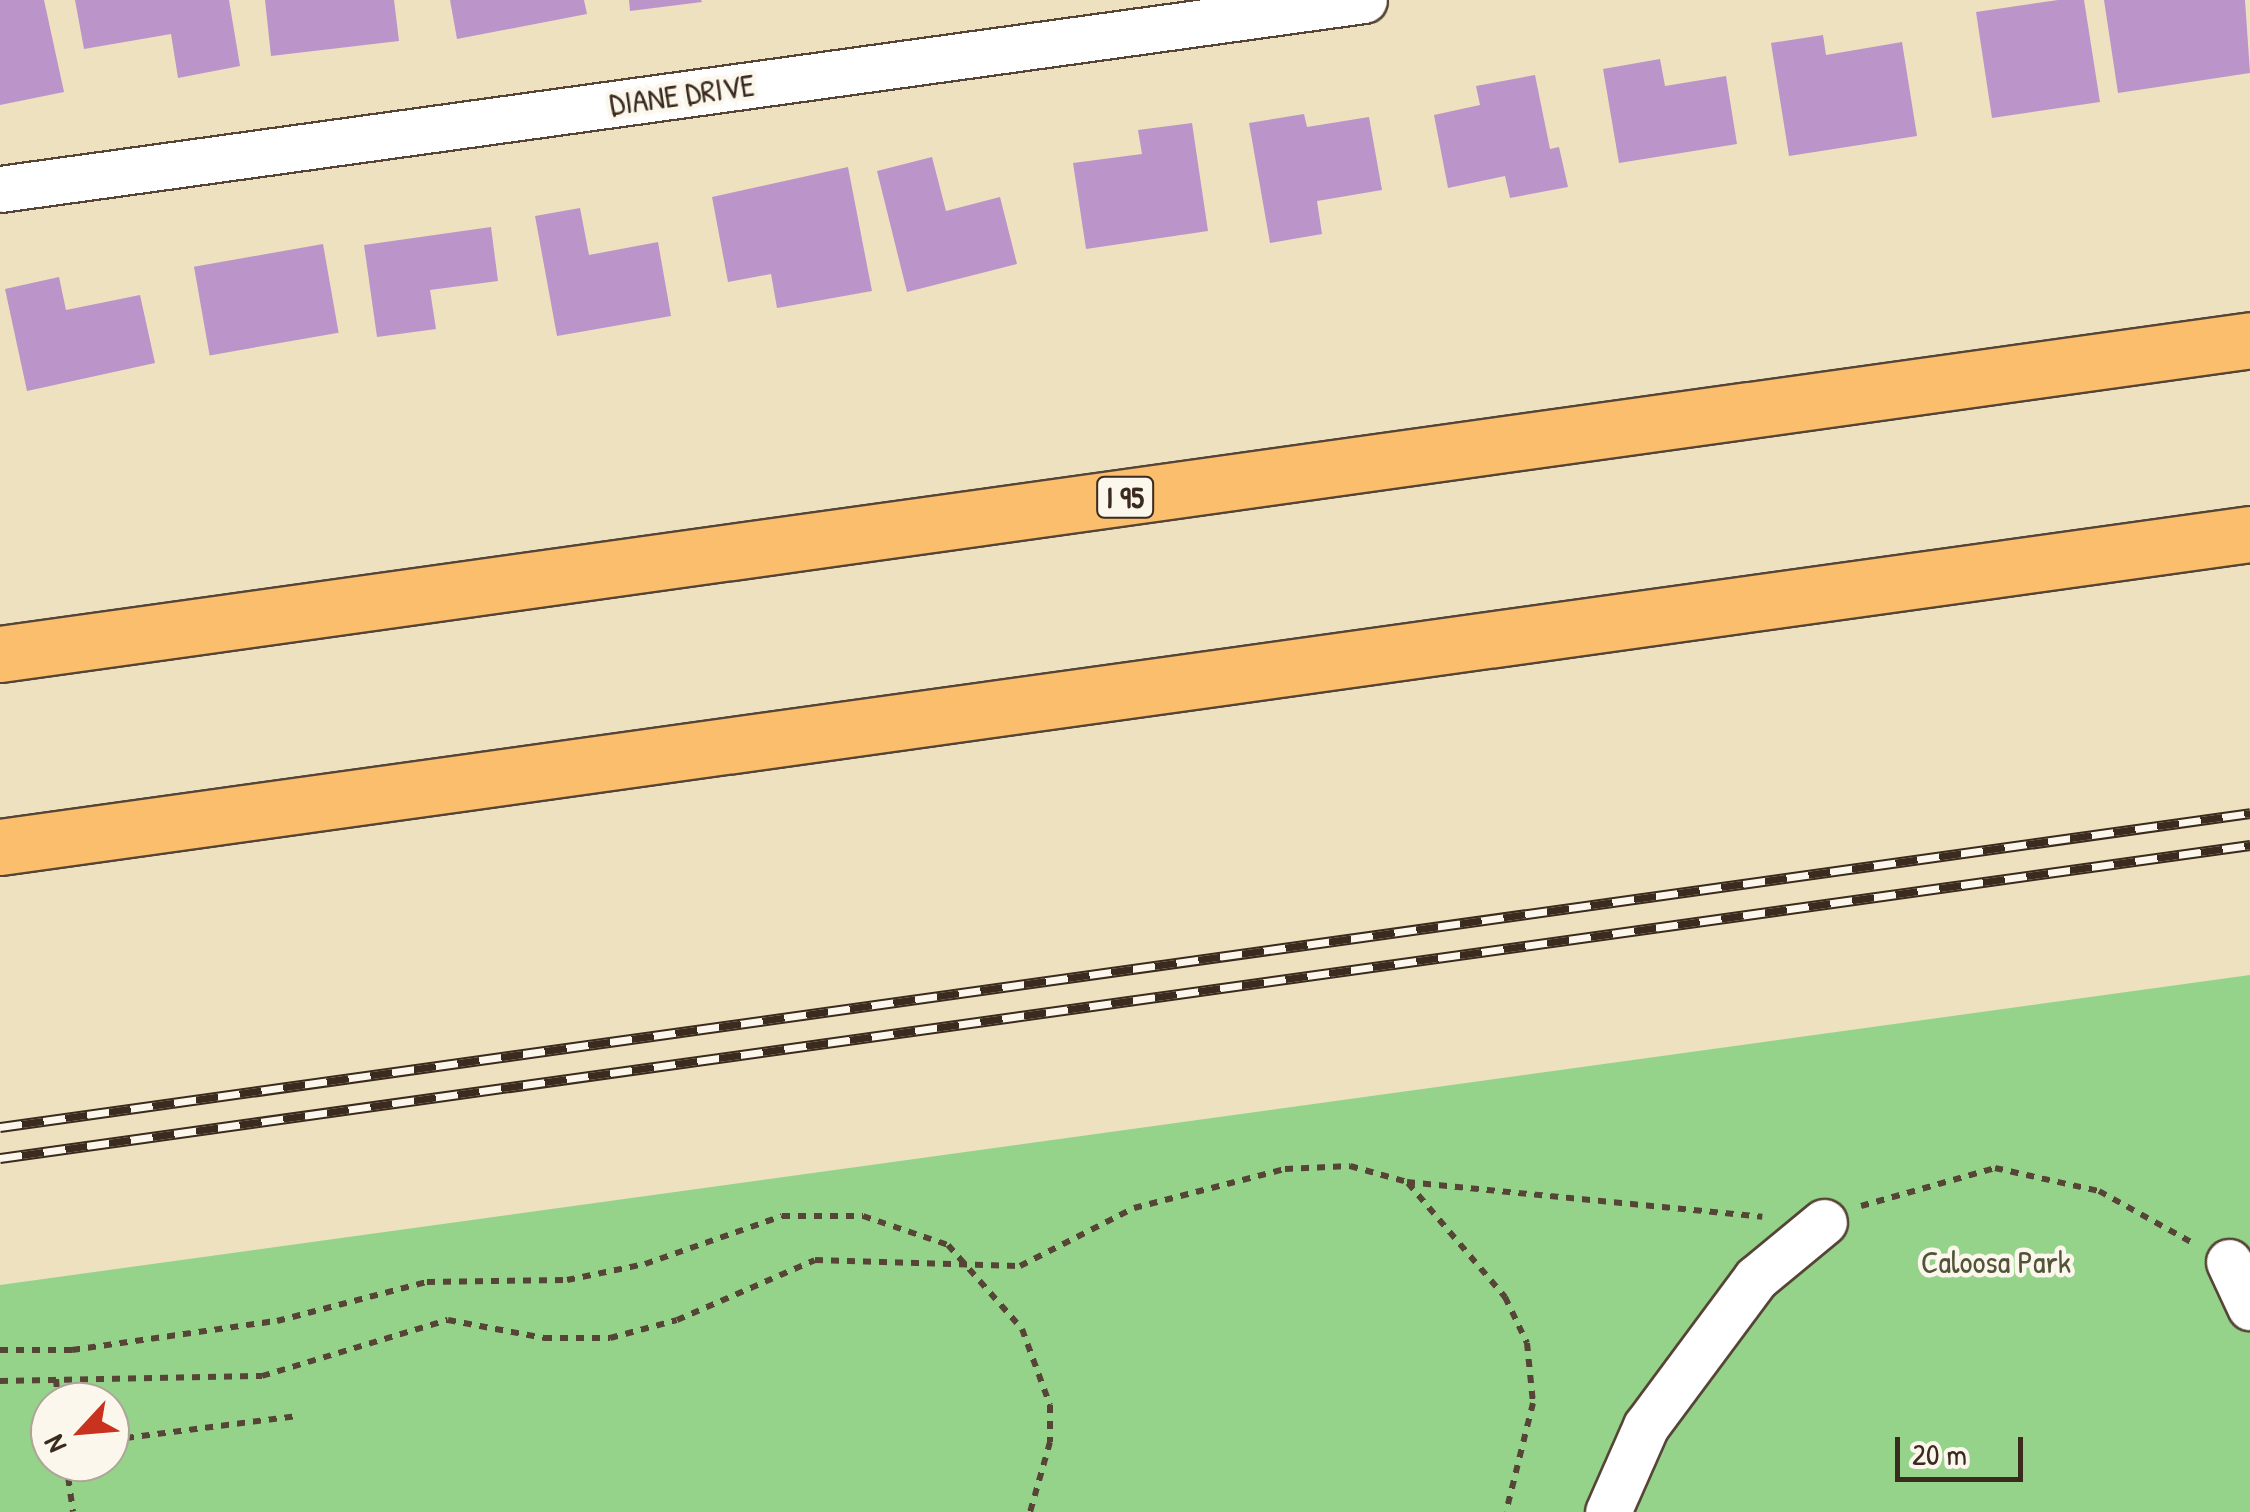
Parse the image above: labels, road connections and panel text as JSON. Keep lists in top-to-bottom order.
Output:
{
  "streets": {
    "highway": ["I 95"],
    "street": ["DIANE DRIVE"]
  },
  "parks": ["Caloosa Park"],
  "scale_bar": "20 m",
  "north": "bottom left"
}
